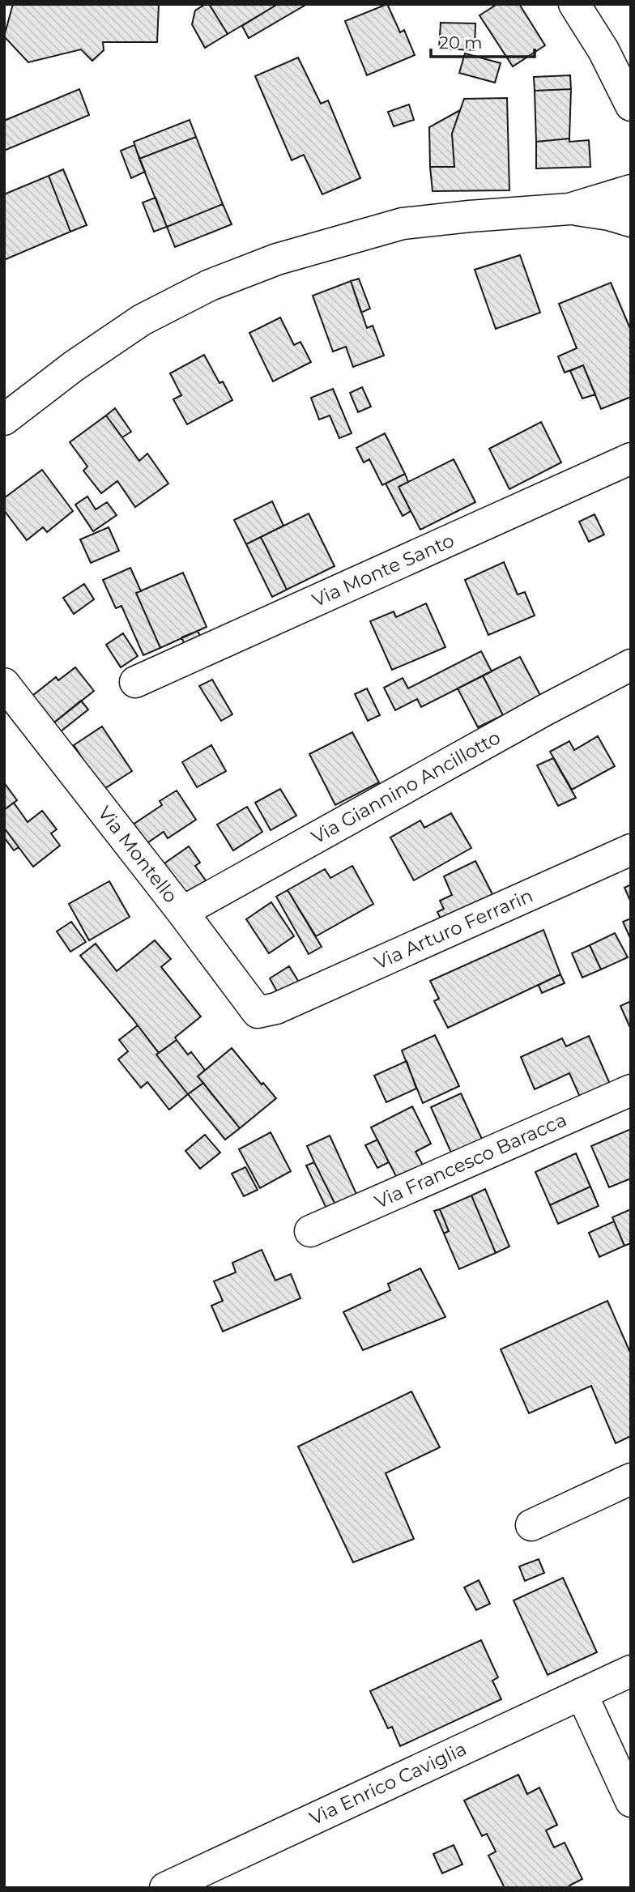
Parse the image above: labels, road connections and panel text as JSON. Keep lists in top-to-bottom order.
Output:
{
  "streets": {
    "street": [
      "Via Monte Santo",
      "Via Giannino Ancillotto",
      "Via Montello",
      "Via Arturo Ferrarin",
      "Via Francesco Baracca",
      "Via Enrico Caviglia"
    ]
  },
  "crossings": [
    ["Via Giannino Ancillotto", "Via Montello"],
    ["Via Montello", "Via Arturo Ferrarin"]
  ],
  "scale_bar": "20 m"
}
